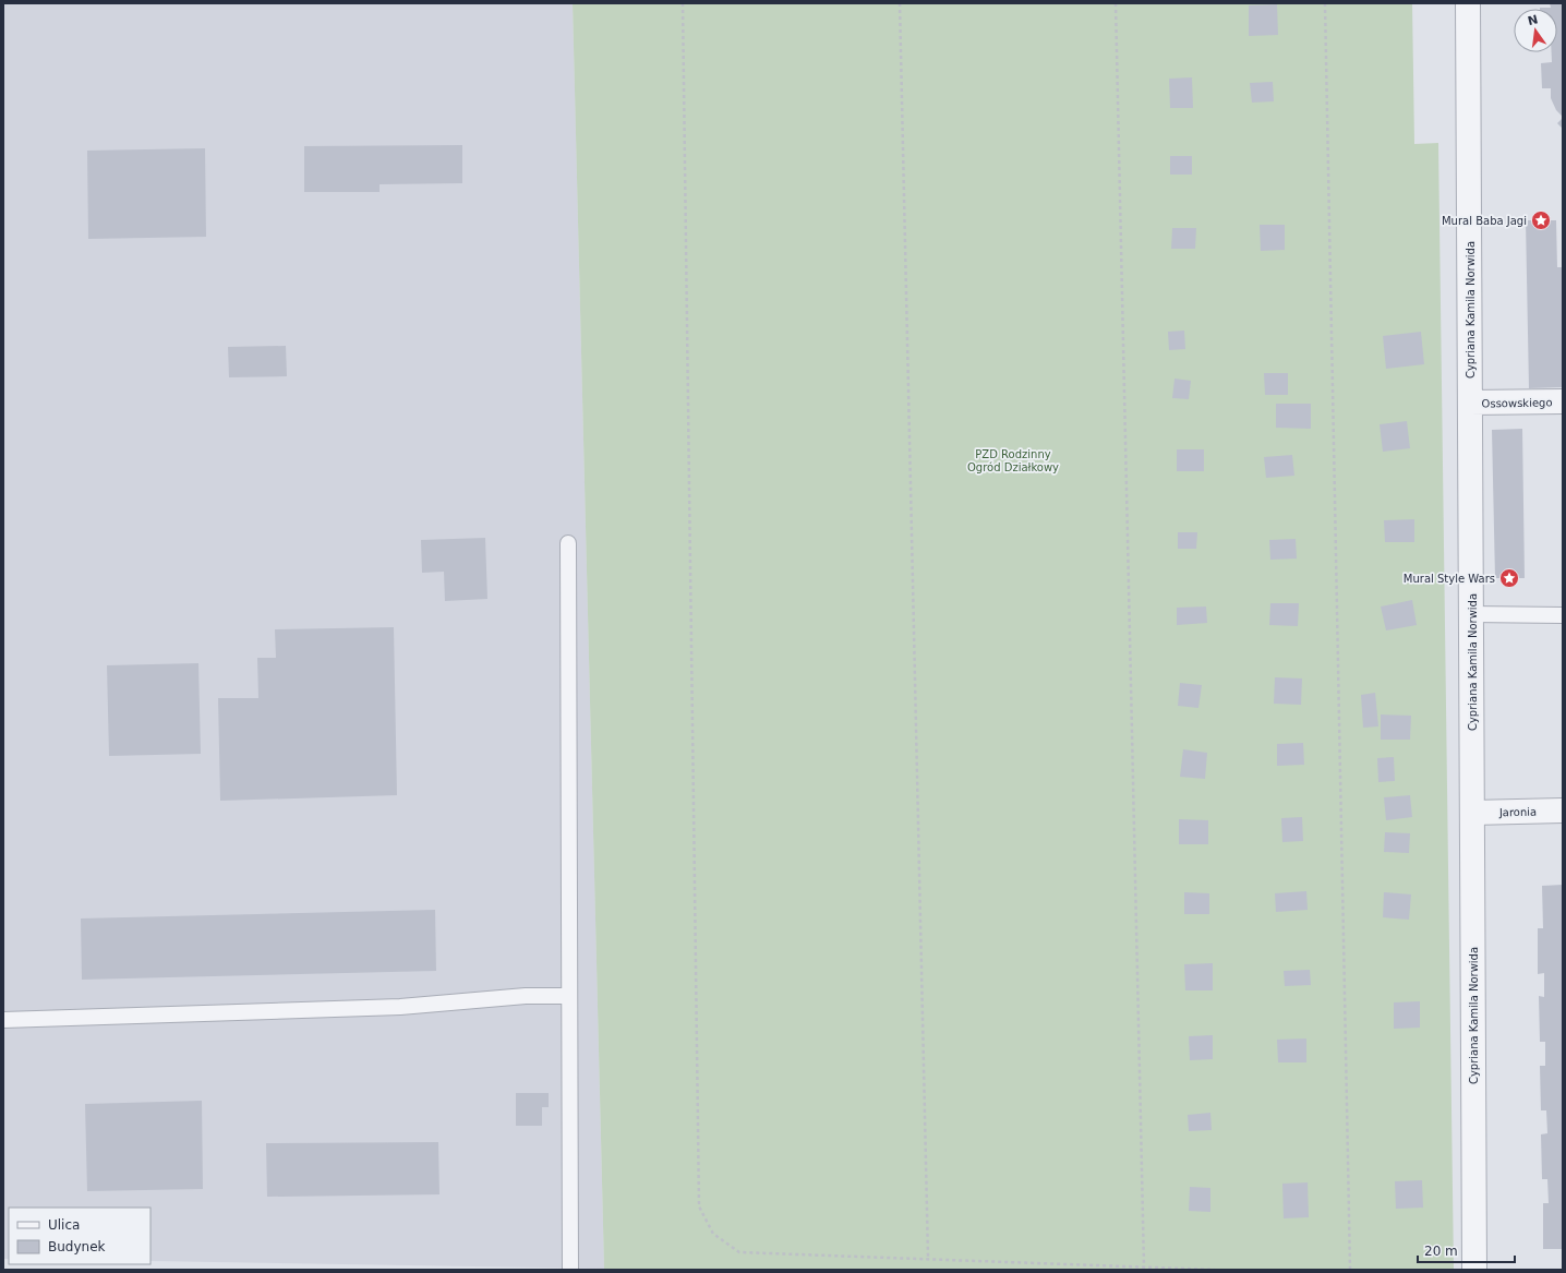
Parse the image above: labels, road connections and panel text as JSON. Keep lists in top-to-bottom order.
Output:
{
  "streets": {
    "street": ["Cypriana Kamila Norwida", "Ossowskiego", "Jaronia"]
  },
  "crossings": [
    ["Cypriana Kamila Norwida", "Ossowskiego"],
    ["Cypriana Kamila Norwida", "Jaronia"]
  ],
  "parks": ["PZD Rodzinny Ogród Działkowy"],
  "places": {
    "place": ["Mural Baba Jagi", "Mural Style Wars"]
  },
  "legend": ["Ulica", "Budynek"],
  "scale_bar": "20 m",
  "north": "top"
}
